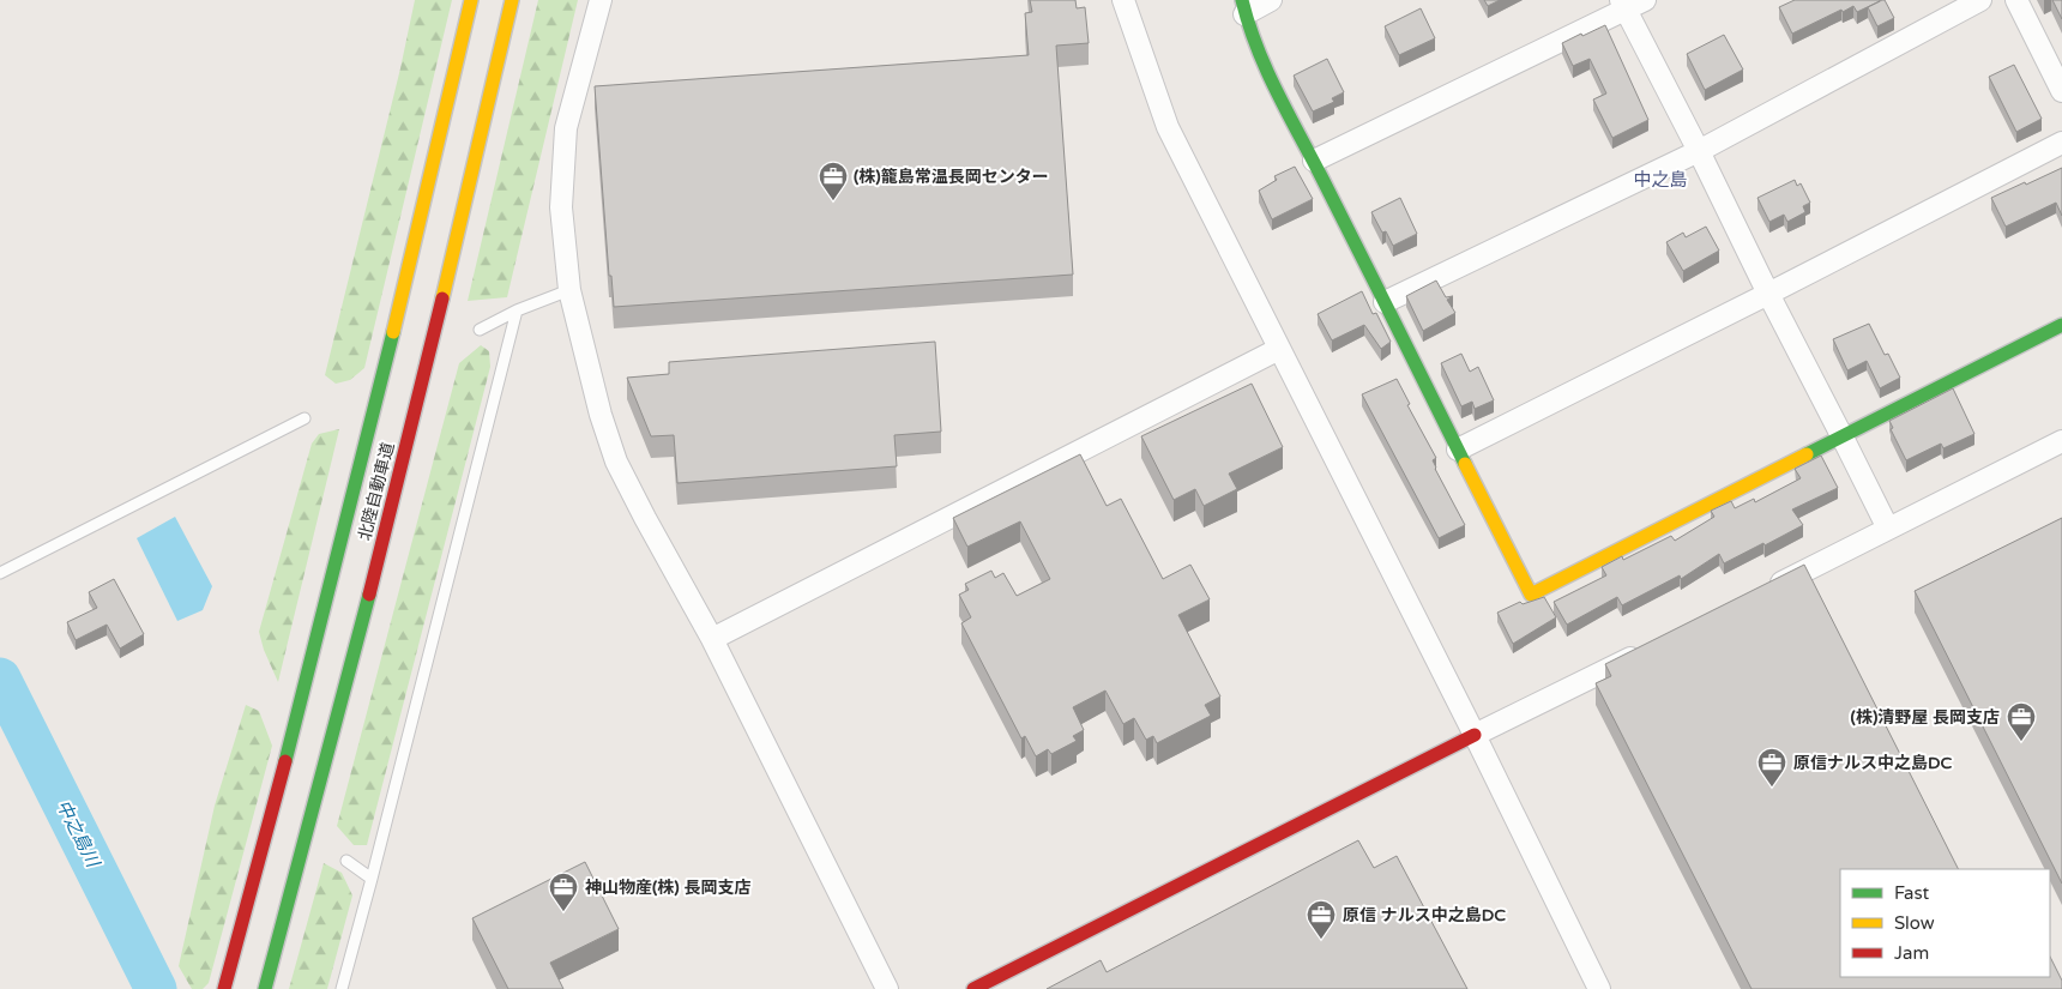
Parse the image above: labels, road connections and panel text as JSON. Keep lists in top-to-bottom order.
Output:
{
  "streets": {
    "main road": ["北陸自動車道"]
  },
  "districts": ["中之島"],
  "water": ["中之島川"],
  "places": {
    "office": [
      "(株)籠島常温長岡センター",
      "(株)清野屋 長岡支店",
      "原信ナルス中之島DC",
      "神山物産(株) 長岡支店",
      "原信 ナルス中之島DC"
    ]
  },
  "legend": ["Fast", "Slow", "Jam"]
}
